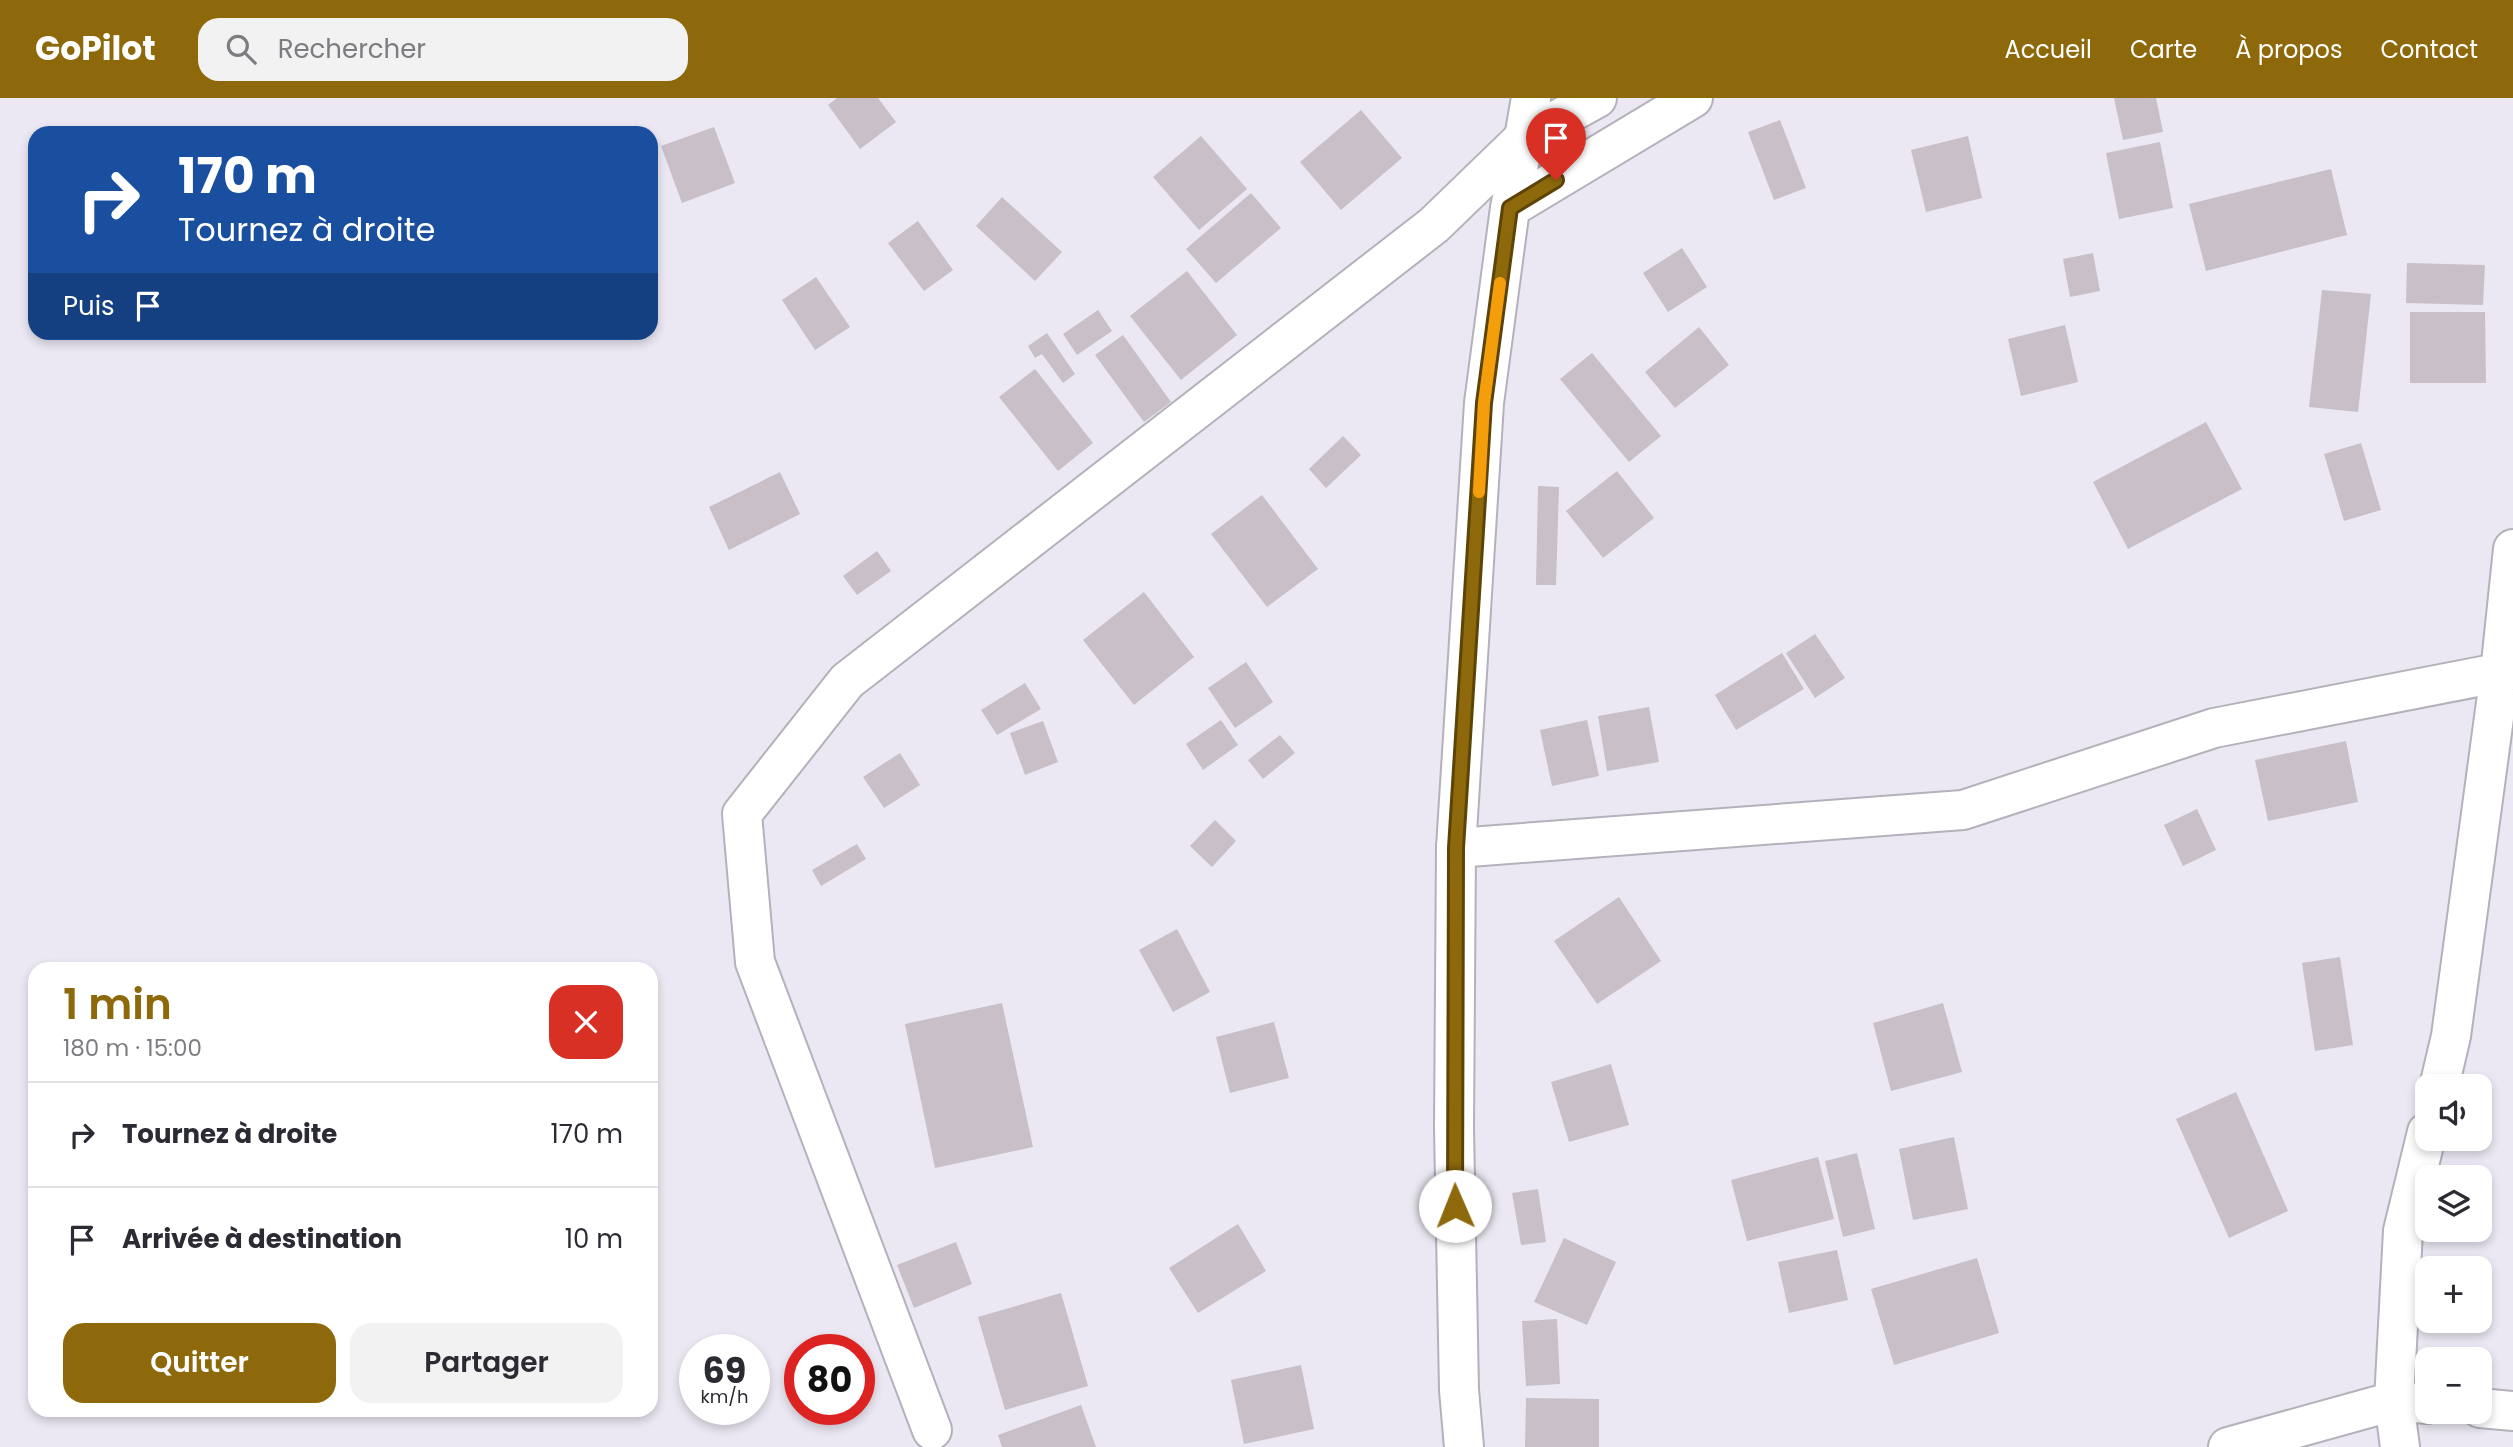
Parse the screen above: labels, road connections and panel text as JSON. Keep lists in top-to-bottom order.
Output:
{
  "page": {
    "header": "GoPilot",
    "search": "Rechercher",
    "nav": [
      "Accueil",
      "Carte",
      "À propos",
      "Contact"
    ],
    "turn": ["170 m", "Tournez à droite"],
    "then": "Puis",
    "heading": ["1 min", "180 m · 15:00"],
    "map_buttons": ["+", "−"],
    "list": [
      {
        "name": "Tournez à droite",
        "value": "170 m"
      },
      {
        "name": "Arrivée à destination",
        "value": "10 m"
      }
    ],
    "buttons": ["Quitter", "Partager"],
    "speed": "69 km/h",
    "limit": "80"
  }
}
